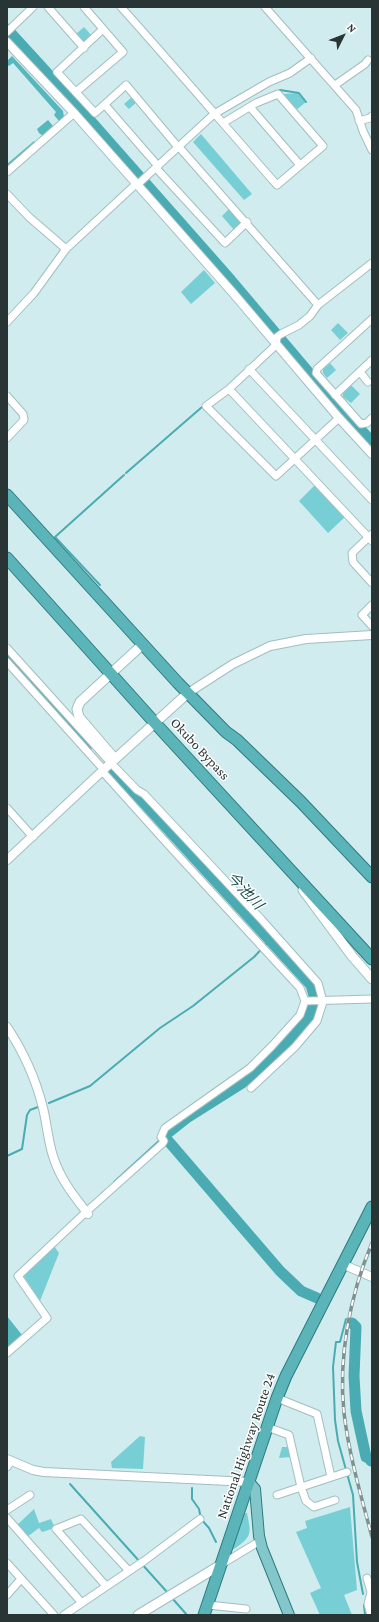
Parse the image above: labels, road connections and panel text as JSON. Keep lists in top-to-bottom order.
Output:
{
  "streets": {
    "highway": ["Okubo Bypass", "National Highway Route 24"]
  },
  "water": ["今池川"],
  "north": "top right"
}
